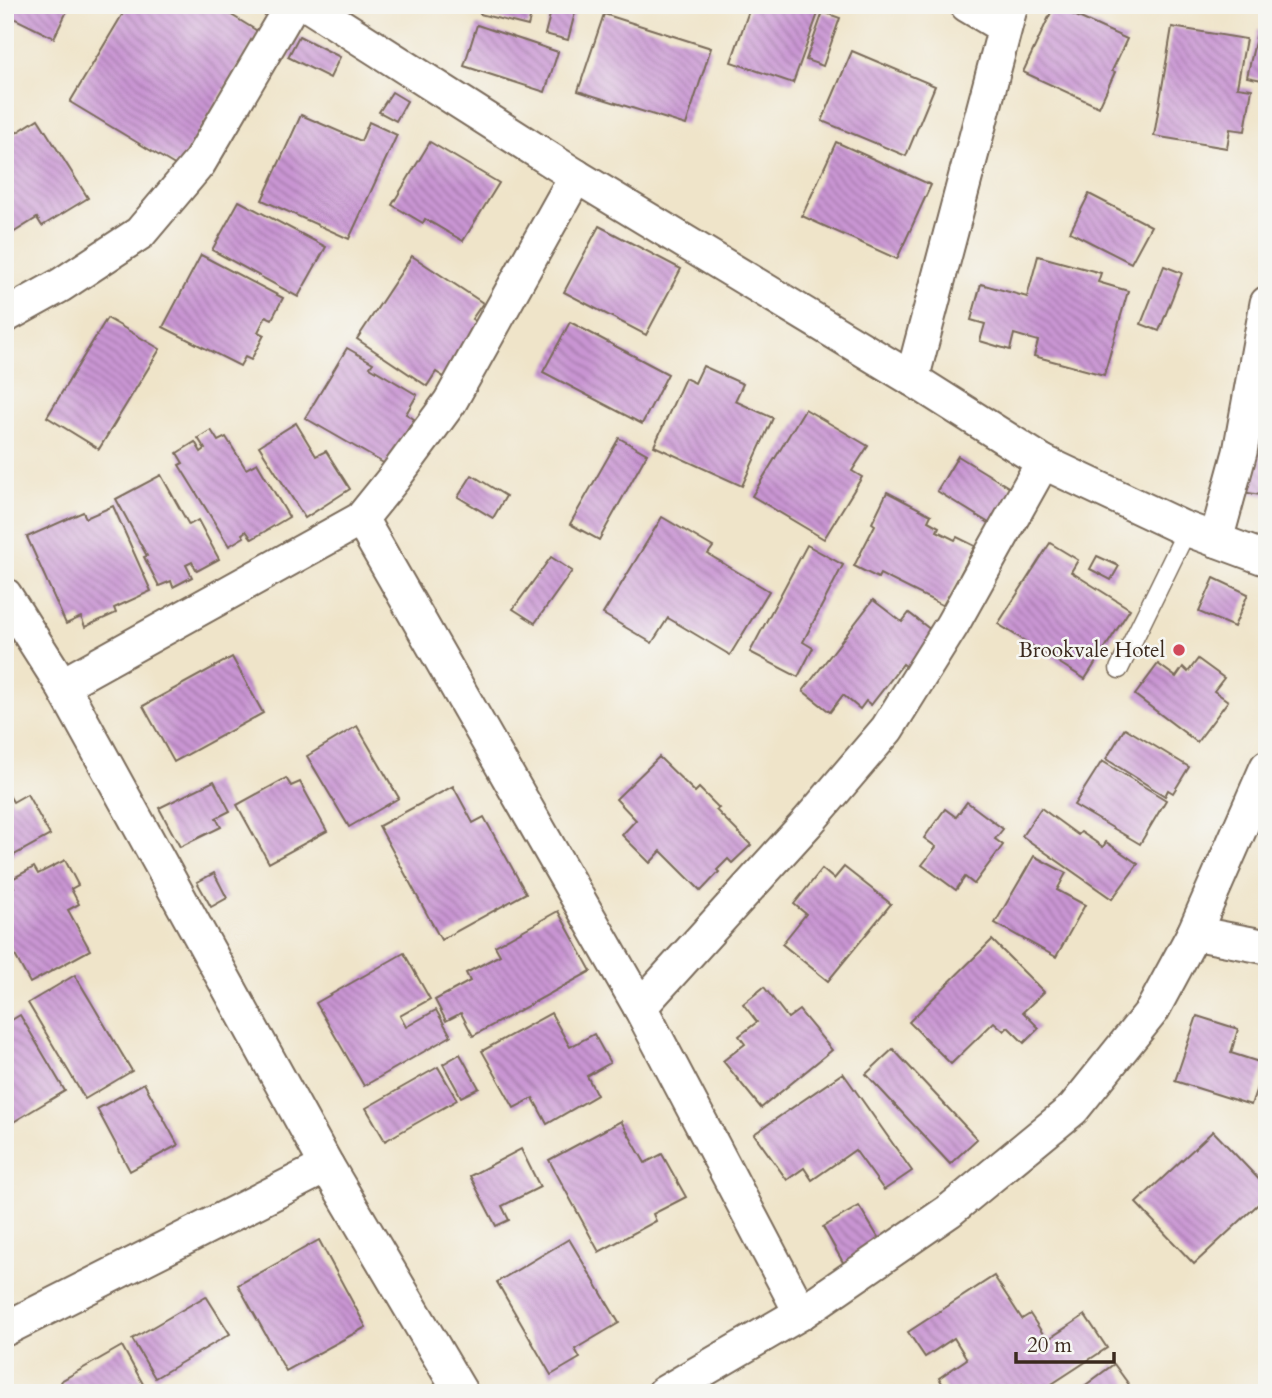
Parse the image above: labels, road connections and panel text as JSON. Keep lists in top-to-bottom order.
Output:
{
  "places": ["Brookvale Hotel"],
  "scale_bar": "20 m"
}
